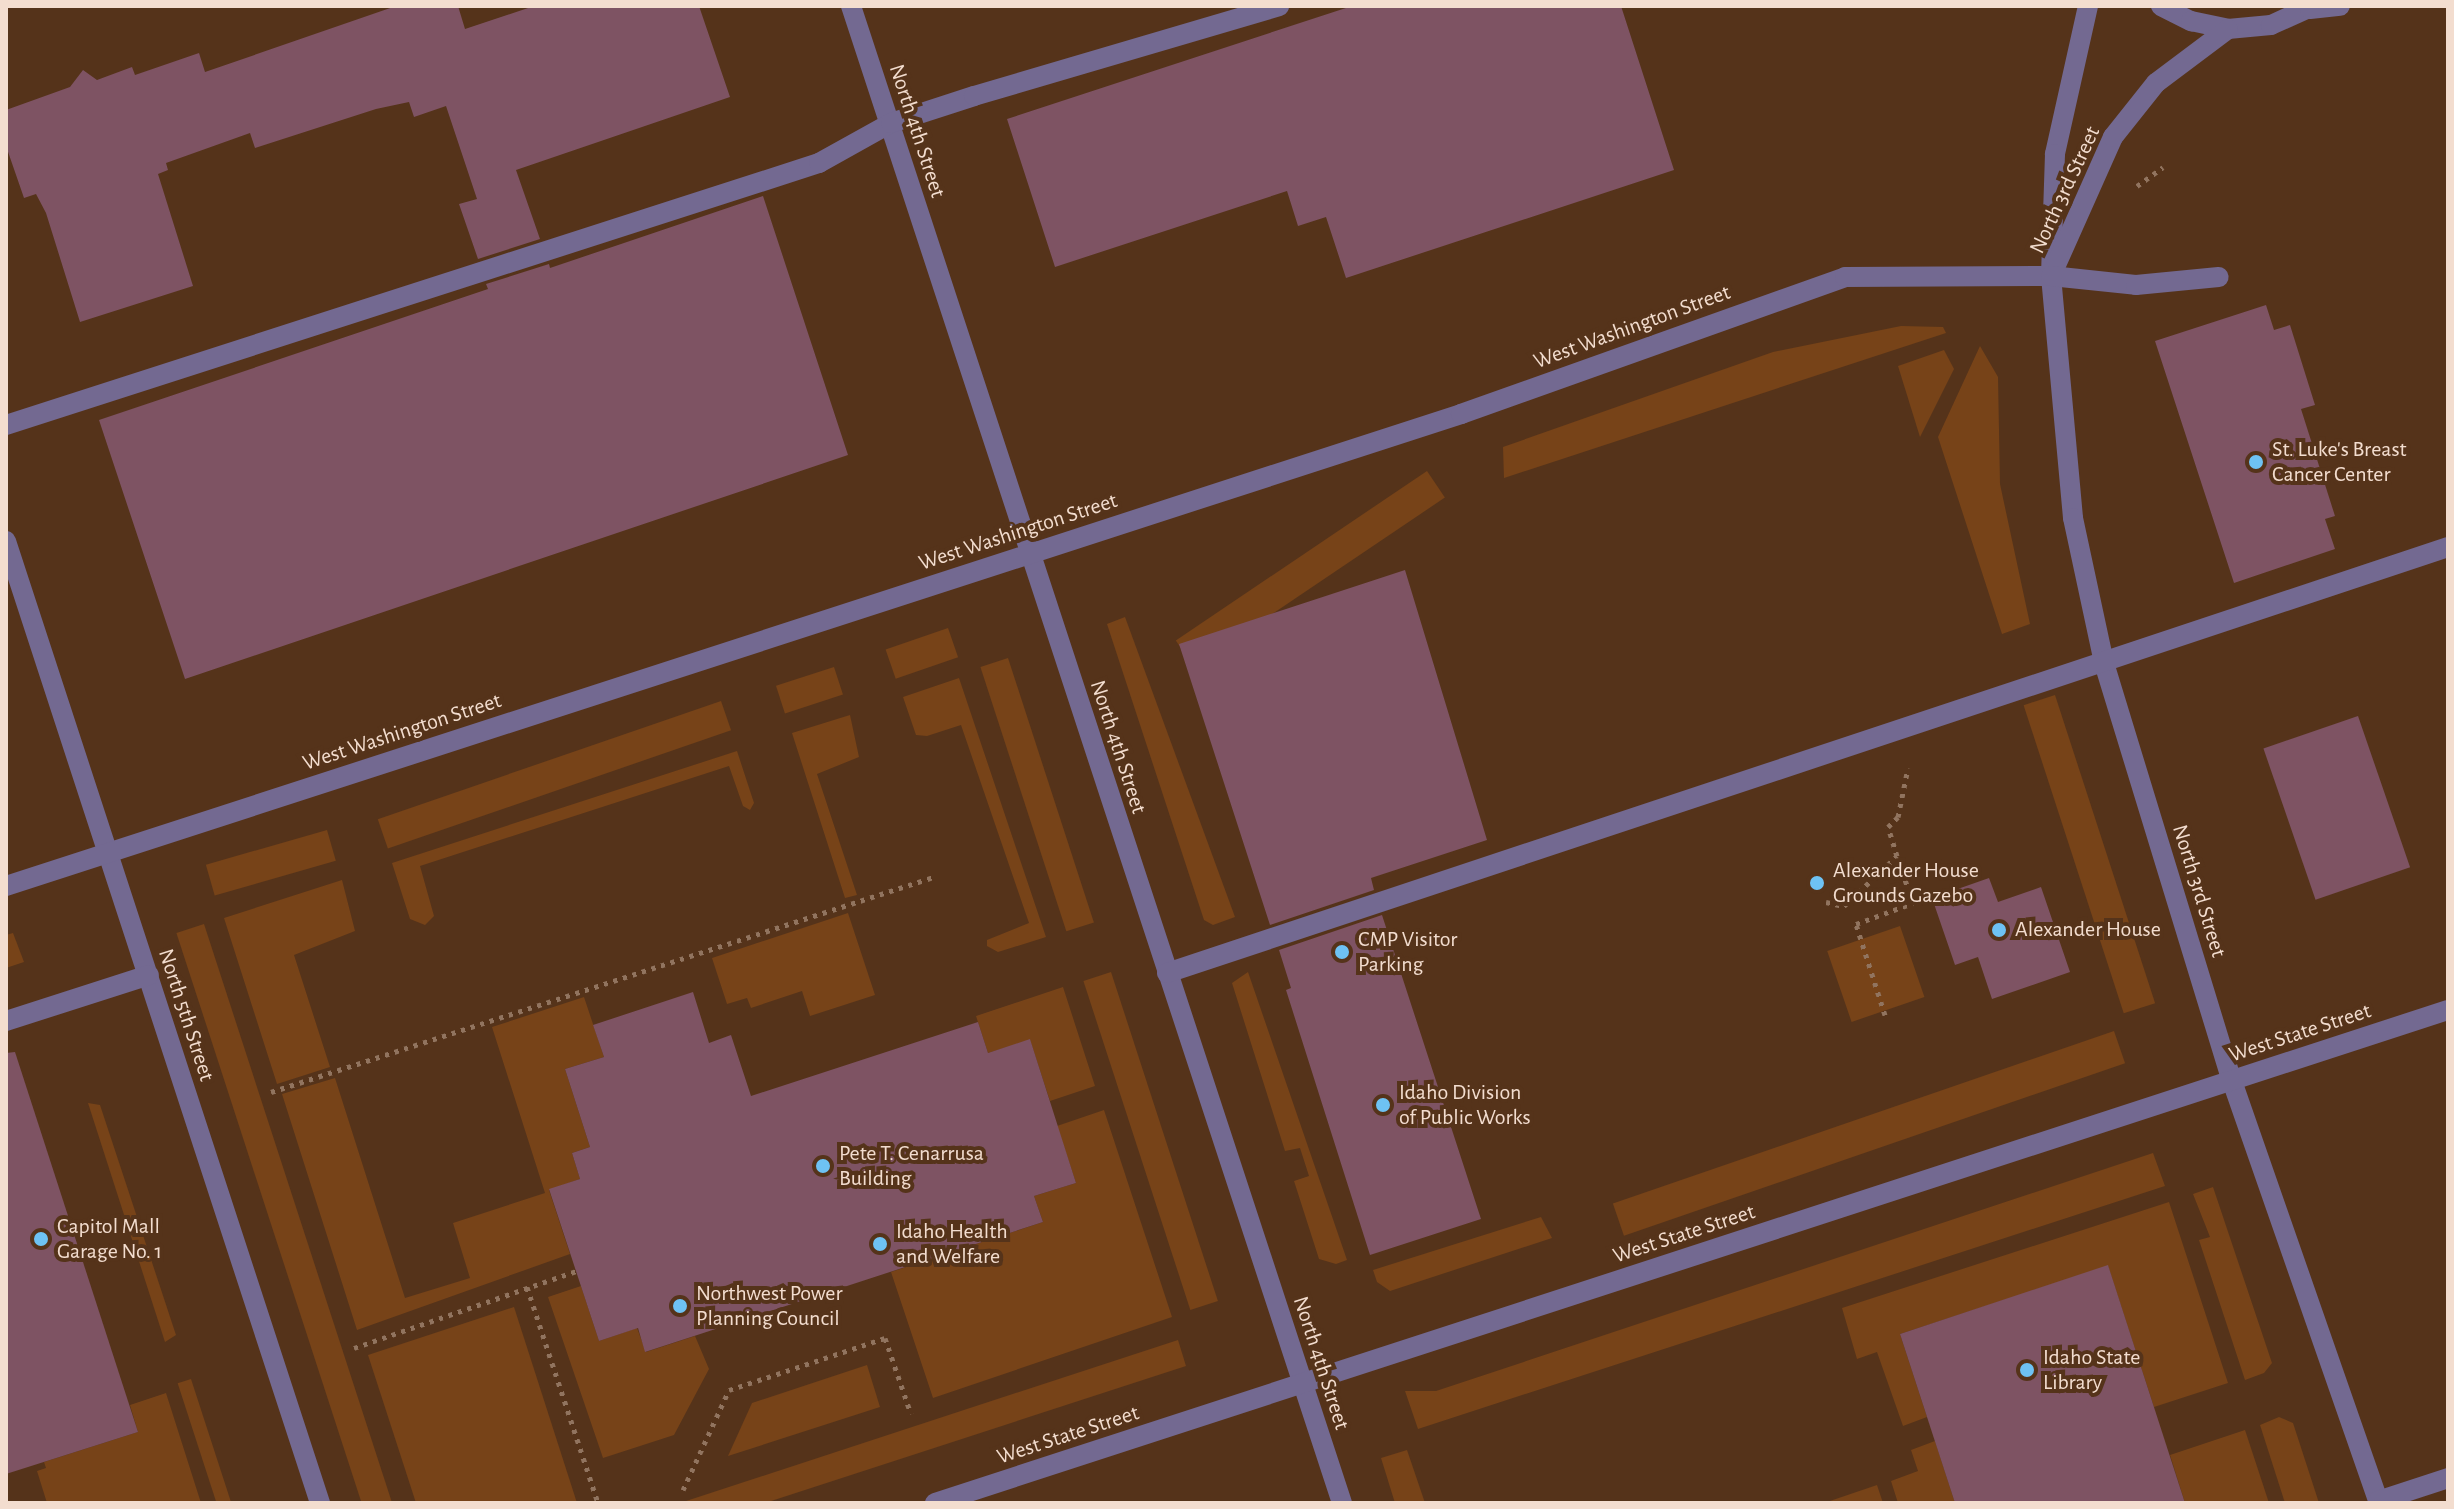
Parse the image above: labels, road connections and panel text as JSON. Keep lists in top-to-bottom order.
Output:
{
  "streets": {
    "street": [
      "North 4th Street",
      "North 3rd Street",
      "West Washington Street",
      "North 5th Street",
      "West State Street"
    ]
  },
  "crossings": [
    ["North 4th Street", "West Washington Street"],
    ["North 4th Street", "West State Street"],
    ["North 3rd Street", "West Washington Street"],
    ["North 3rd Street", "West State Street"],
    ["West Washington Street", "North 5th Street"]
  ],
  "places": [
    "St. Luke's Breast Cancer Center",
    "Alexander House Grounds Gazebo",
    "Alexander House",
    "CMP Visitor Parking",
    "Idaho Division of Public Works",
    "Pete T. Cenarrusa Building",
    "Capitol Mall Garage No. 1",
    "Idaho Health and Welfare",
    "Northwest Power Planning Council",
    "Idaho State Library"
  ]
}
